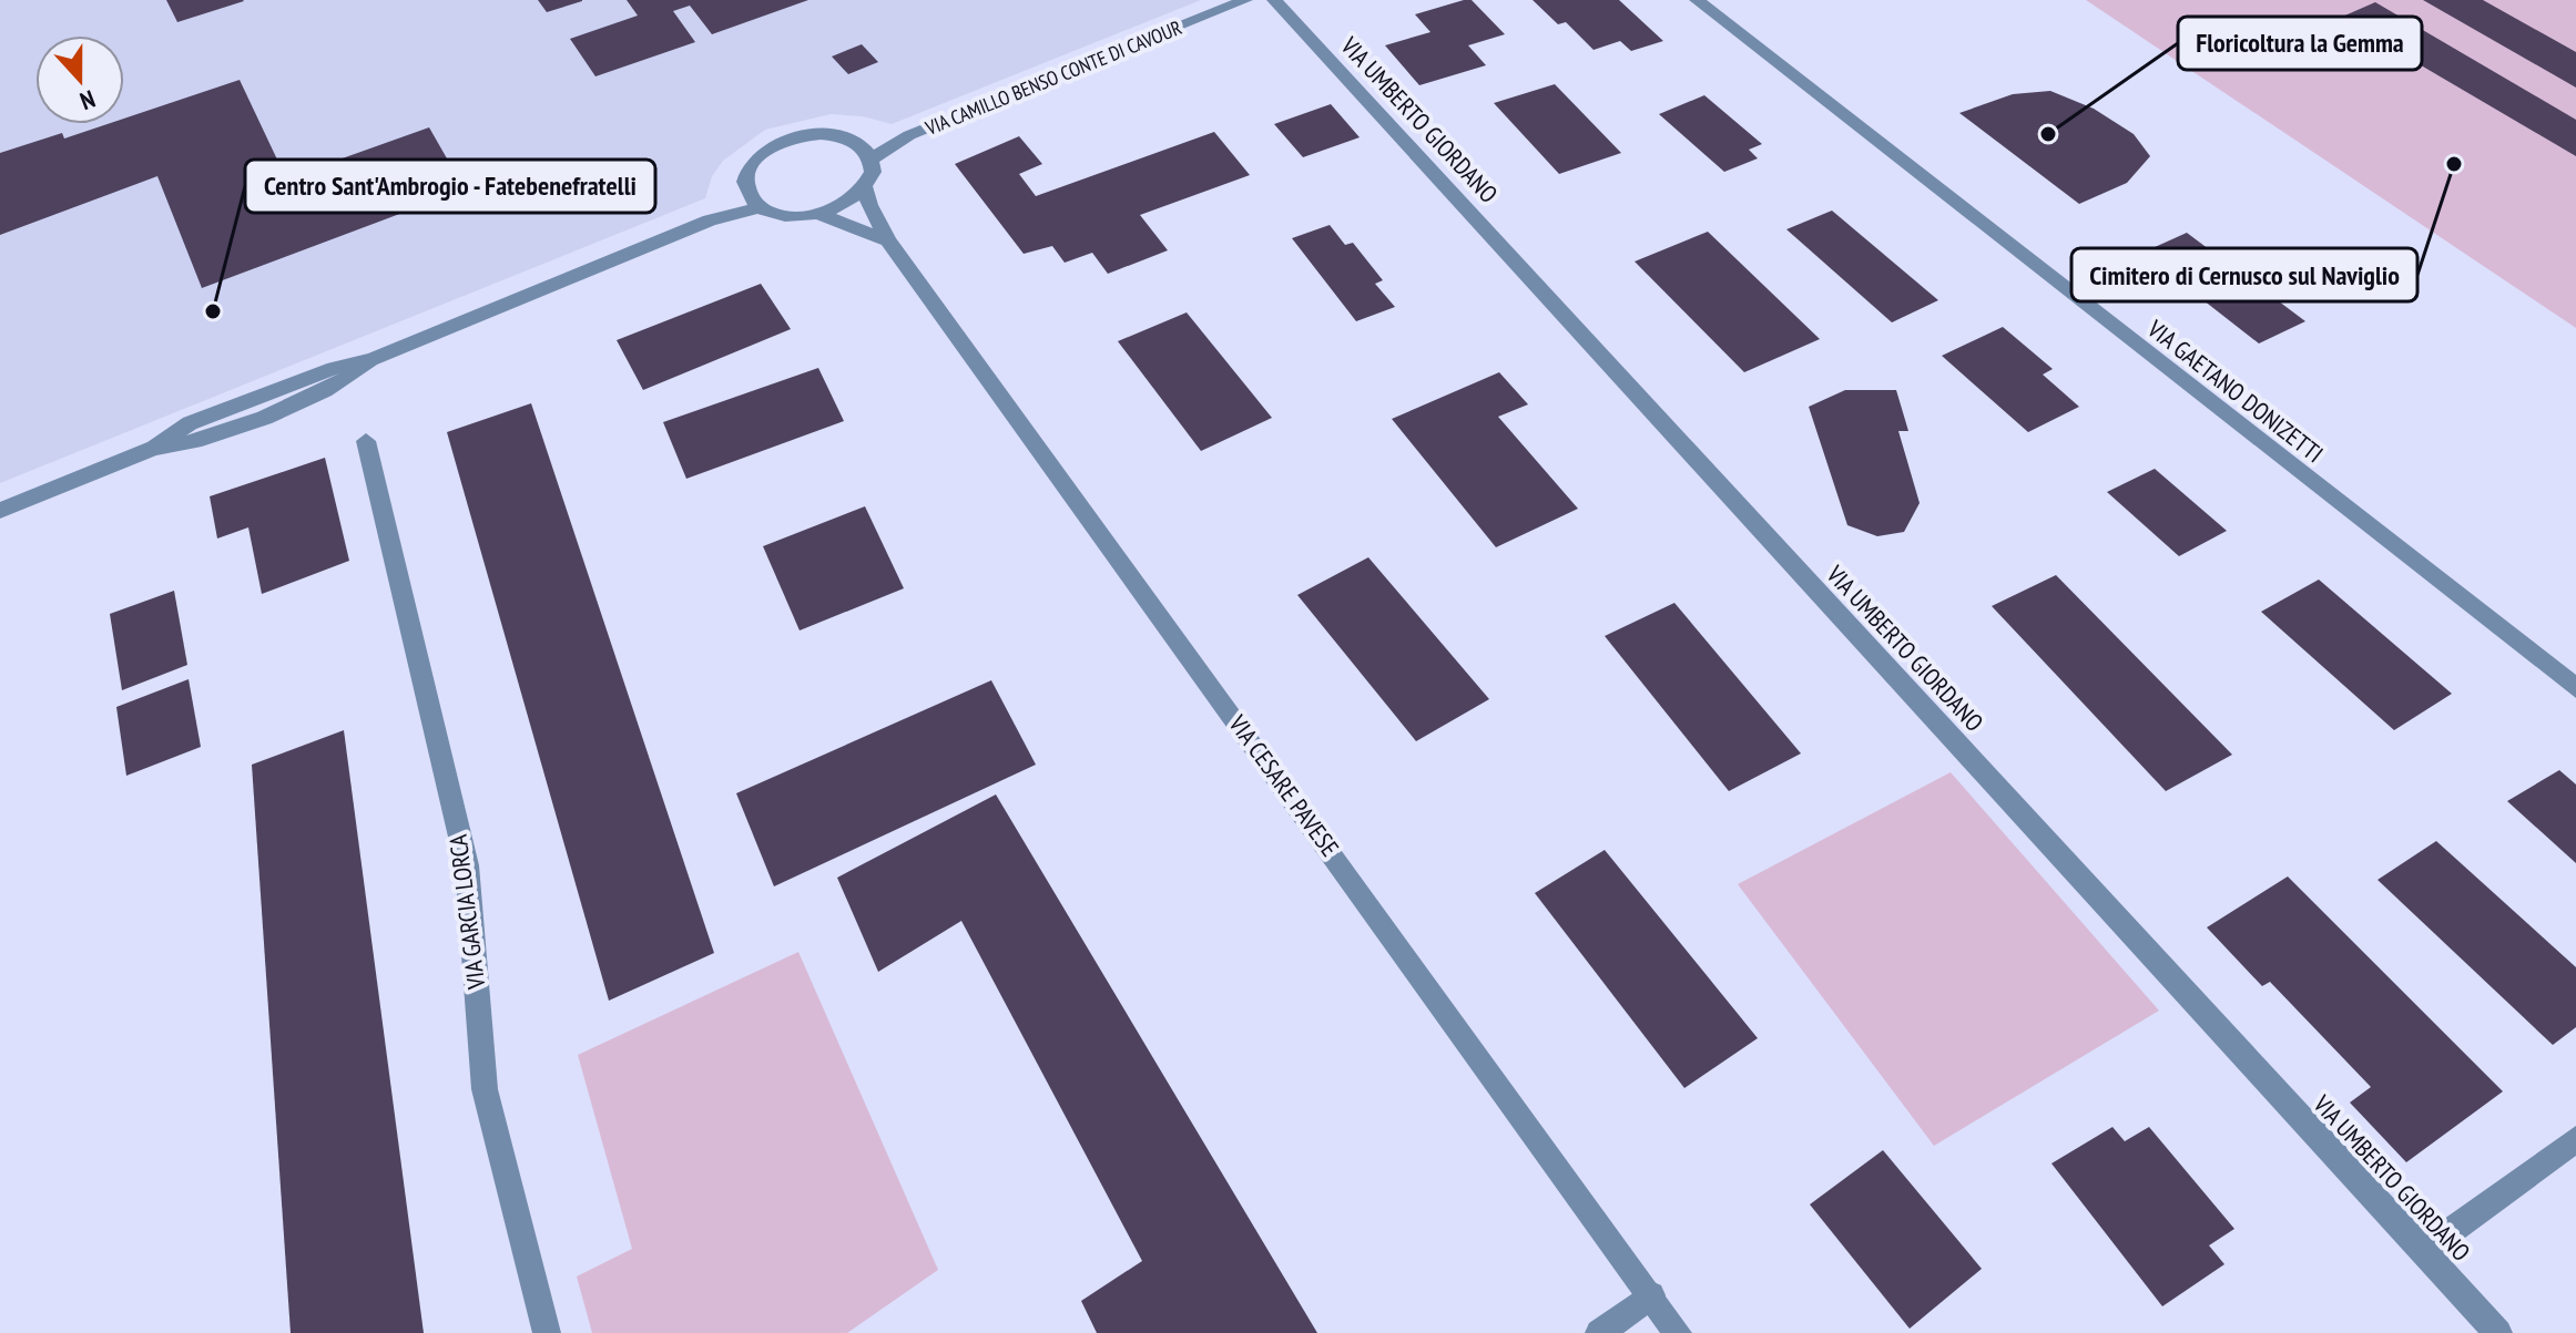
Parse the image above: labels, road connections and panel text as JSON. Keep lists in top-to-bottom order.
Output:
{
  "streets": {
    "street": [
      "VIA CAMILLO BENSO CONTE DI CAVOUR",
      "VIA UMBERTO GIORDANO",
      "VIA GAETANO DONIZETTI",
      "VIA CESARE PAVESE",
      "VIA GARCIA LORCA"
    ]
  },
  "crossings": [
    ["VIA CAMILLO BENSO CONTE DI CAVOUR", "VIA CESARE PAVESE"]
  ],
  "places": ["Floricoltura la Gemma", "Cimitero di Cernusco sul Naviglio", "Centro Sant'Ambrogio - Fatebenefratelli"],
  "north": "bottom"
}
